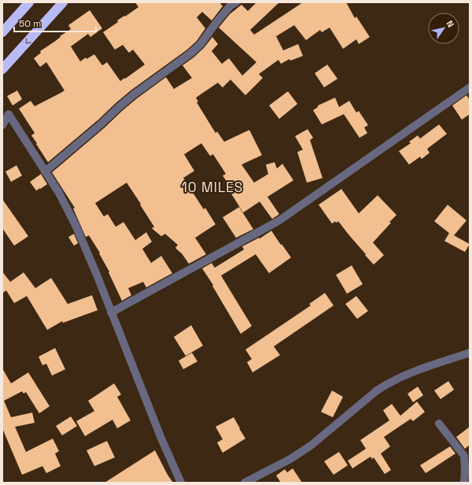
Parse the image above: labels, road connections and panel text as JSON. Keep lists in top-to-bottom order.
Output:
{
  "districts": ["10 MILES"],
  "scale_bar": "50 m",
  "north": "top right"
}
